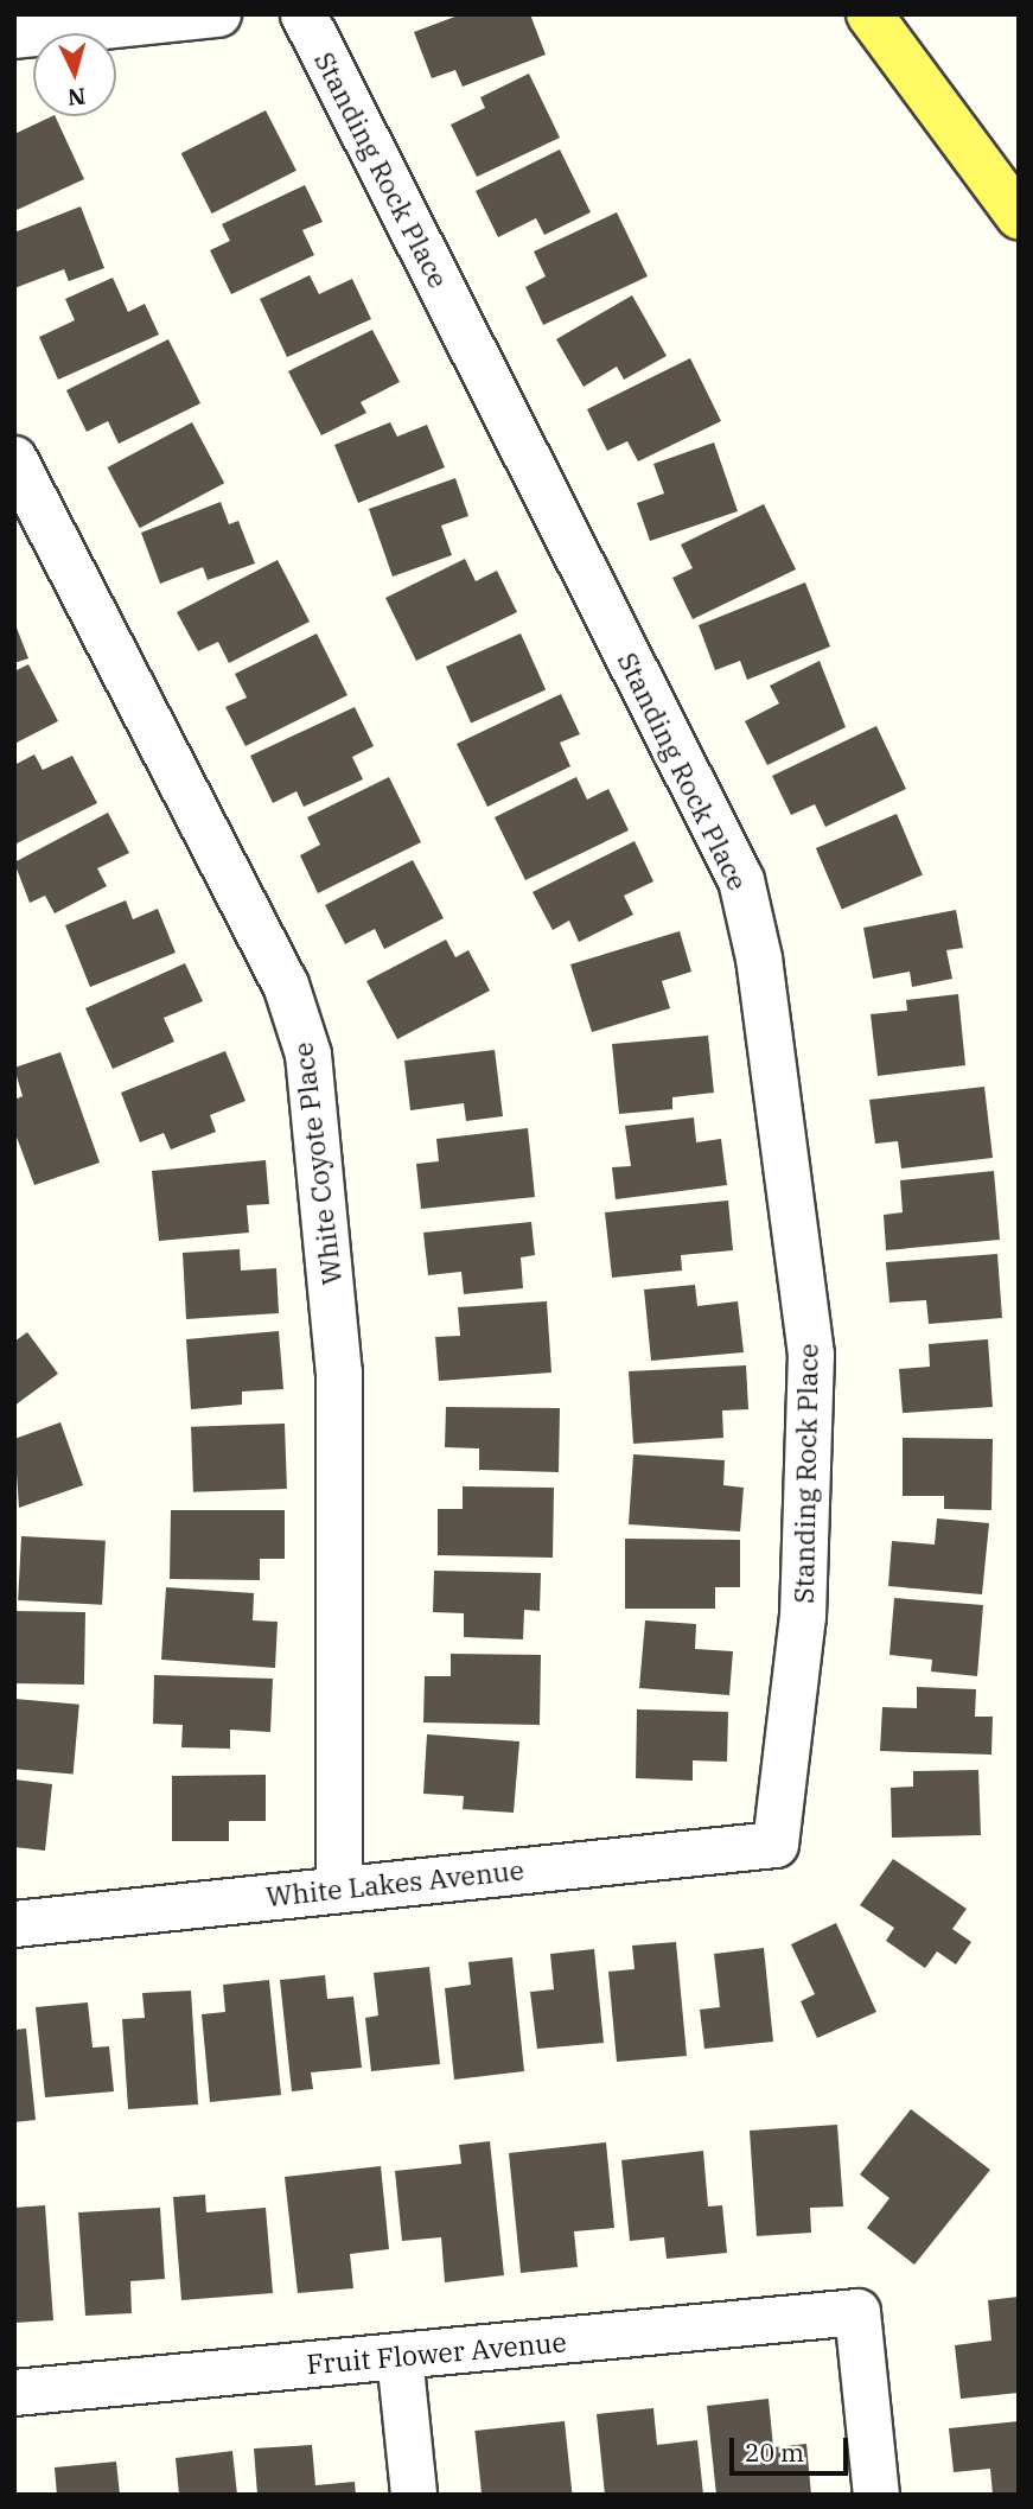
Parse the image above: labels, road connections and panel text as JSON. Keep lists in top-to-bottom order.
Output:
{
  "streets": {
    "street": [
      "Standing Rock Place",
      "White Coyote Place",
      "White Lakes Avenue",
      "Fruit Flower Avenue"
    ]
  },
  "crossings": [
    ["Standing Rock Place", "White Lakes Avenue"],
    ["White Coyote Place", "White Lakes Avenue"]
  ],
  "scale_bar": "20 m",
  "north": "bottom"
}
